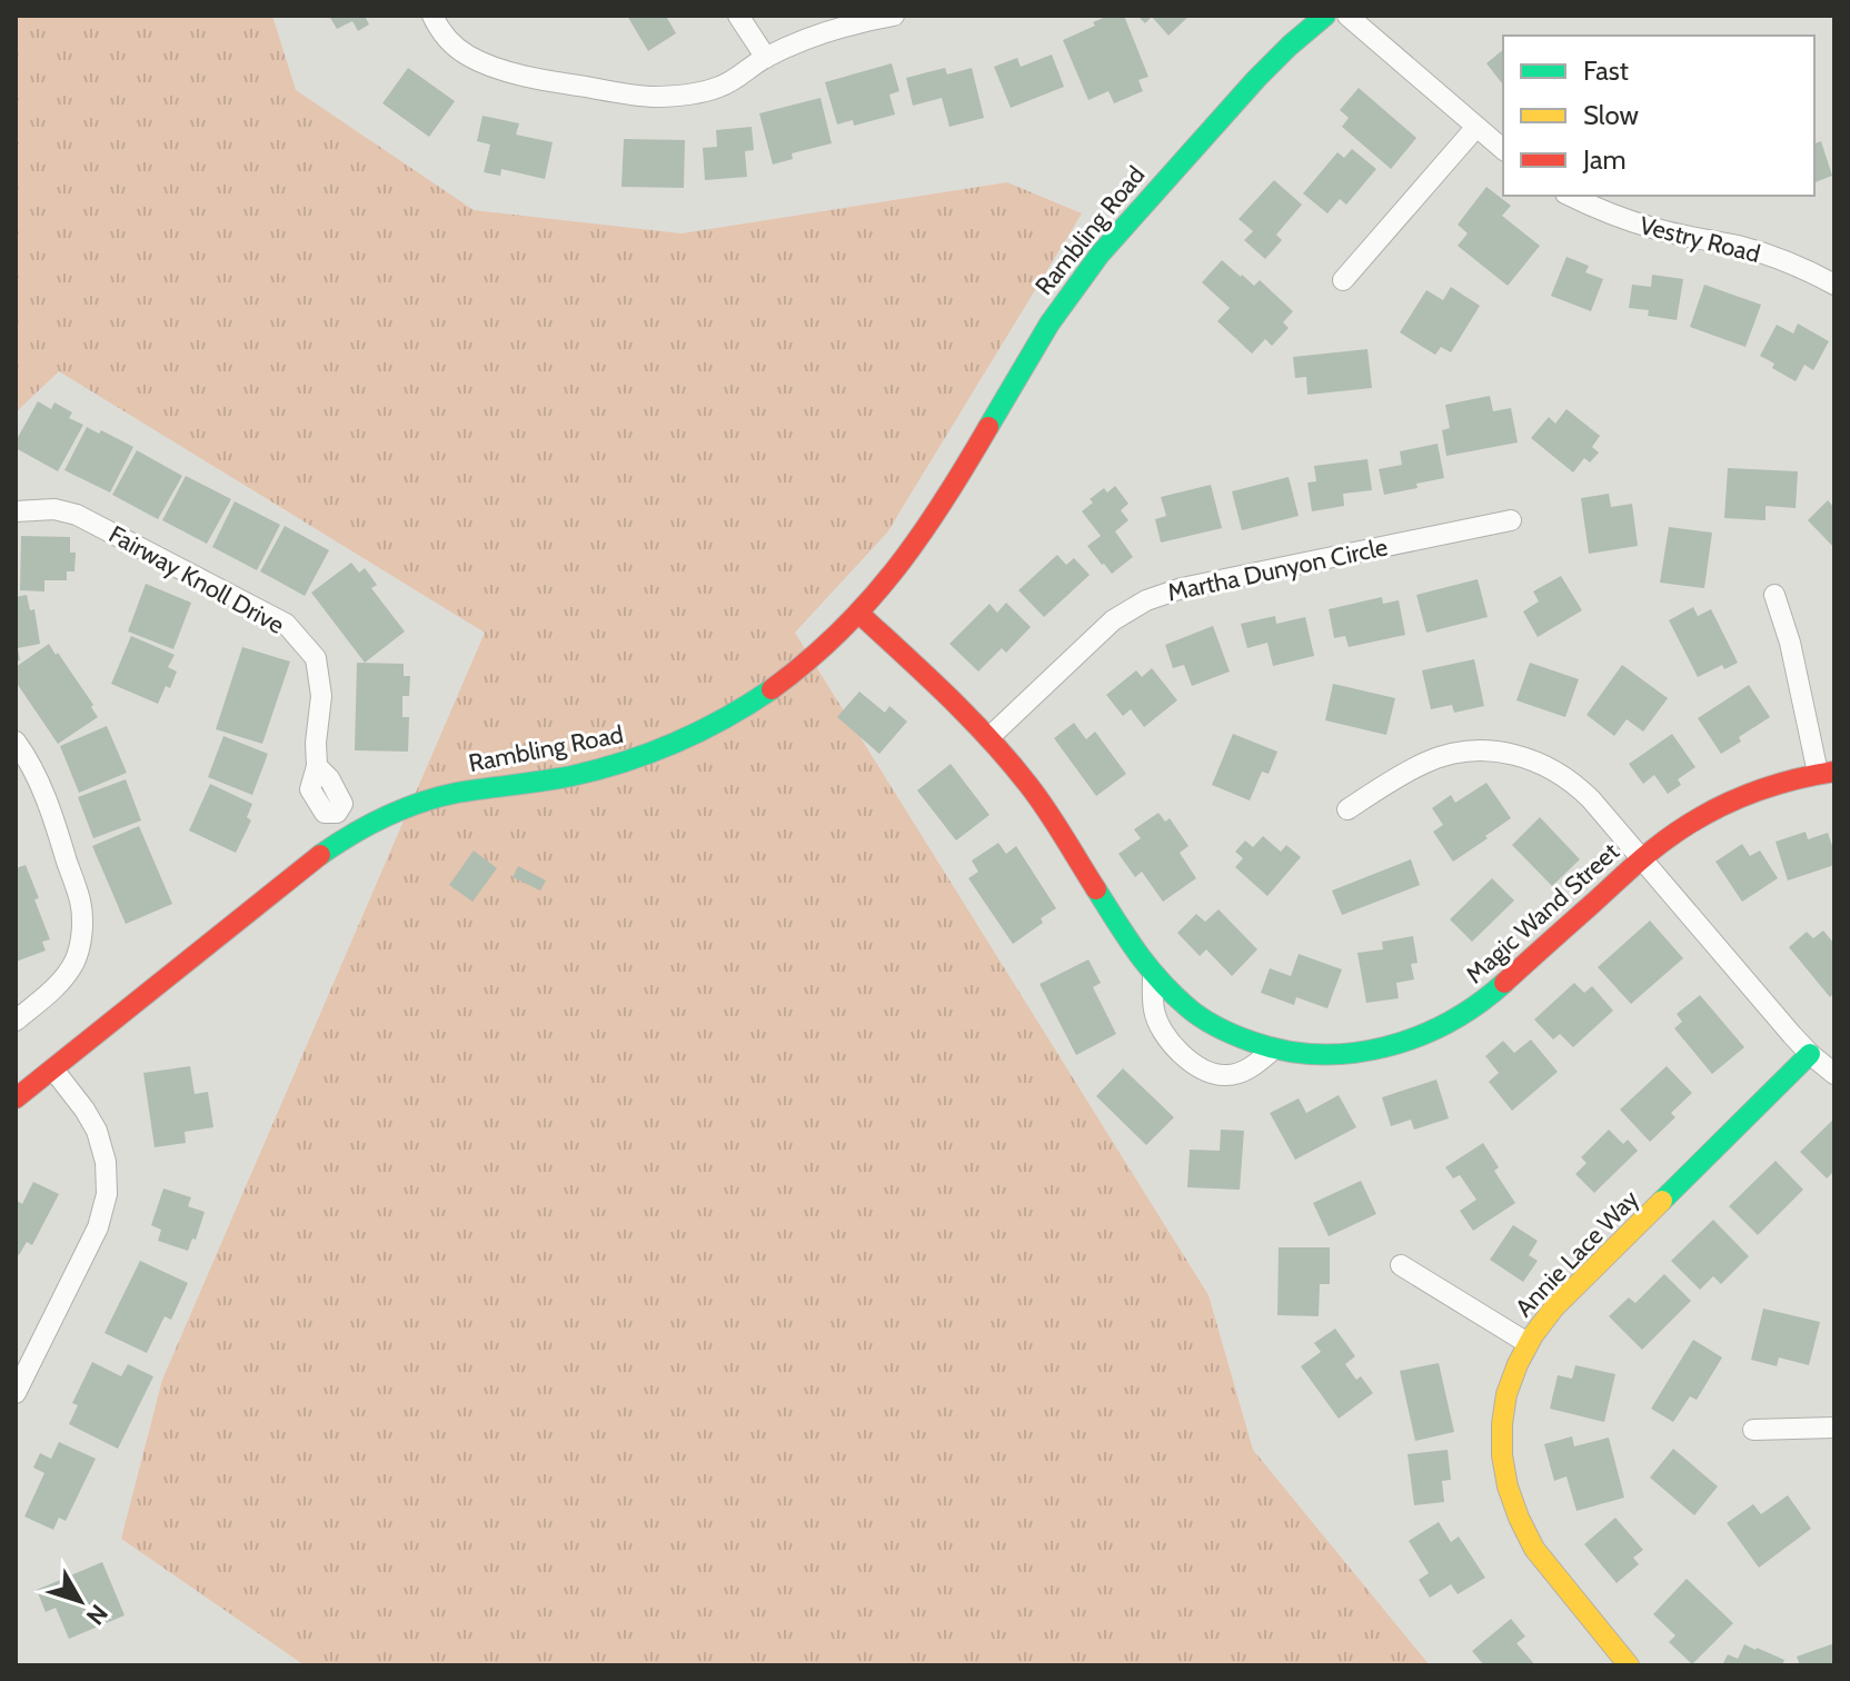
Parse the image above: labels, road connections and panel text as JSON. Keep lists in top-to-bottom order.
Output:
{
  "streets": {
    "street": [
      "Rambling Road",
      "Vestry Road",
      "Martha Dunyon Circle",
      "Fairway Knoll Drive",
      "Magic Wand Street",
      "Annie Lace Way"
    ]
  },
  "crossings": [
    ["Rambling Road", "Fairway Knoll Drive"],
    ["Rambling Road", "Magic Wand Street"],
    ["Martha Dunyon Circle", "Magic Wand Street"]
  ],
  "legend": ["Fast", "Slow", "Jam"],
  "north": "bottom right"
}
